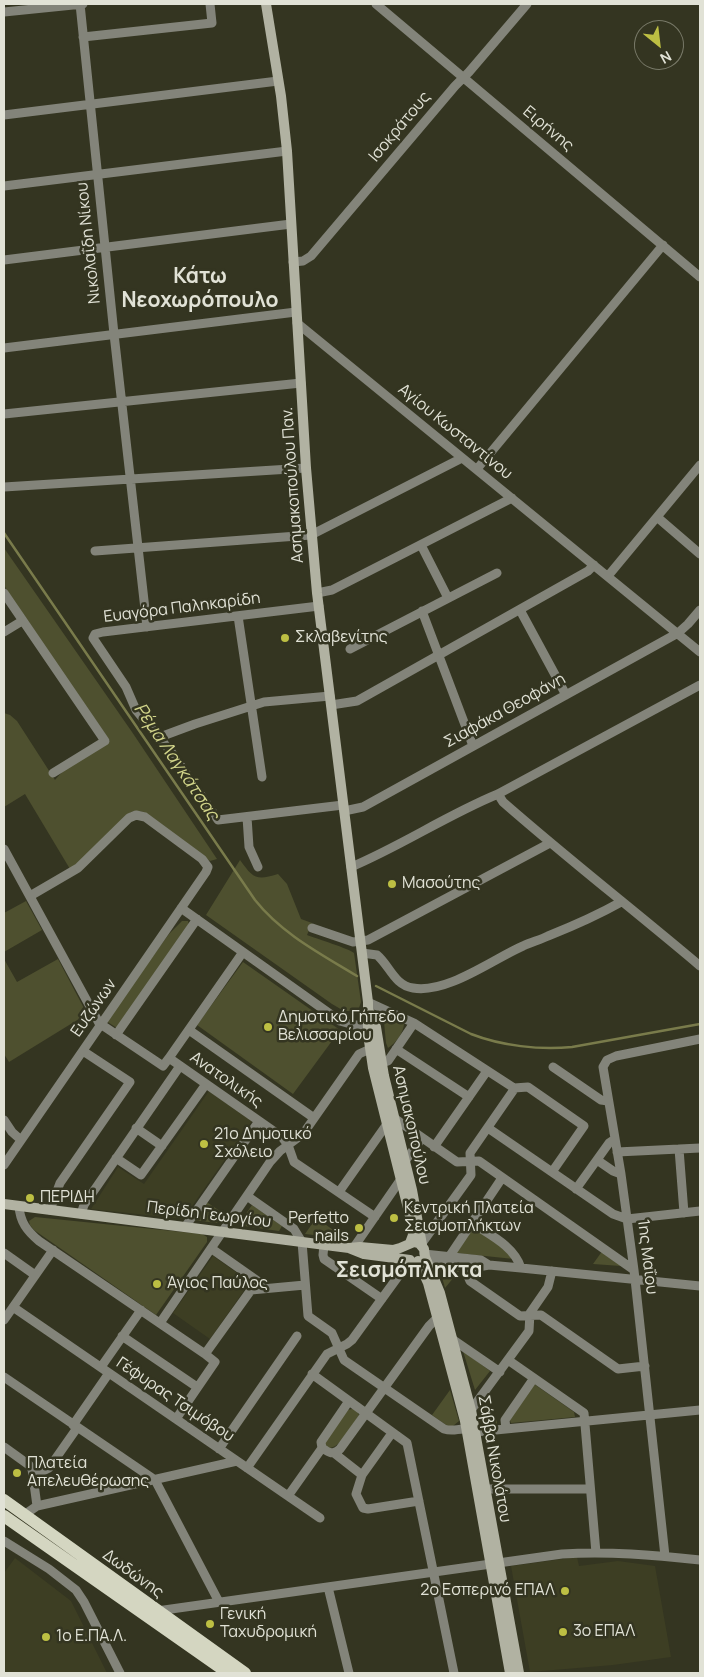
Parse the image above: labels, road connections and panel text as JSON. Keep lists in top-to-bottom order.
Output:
{
  "streets": {
    "main road": ["Δωδώνης"],
    "street": [
      "Ισοκράτους",
      "Ειρήνης",
      "Νικολαΐδη Νίκου",
      "Αγίου Κωσταντίνου",
      "Ασημακοπούλου Παν.",
      "Ευαγόρα Παληκαρίδη",
      "Σιαφάκα Θεοφάνη",
      "Ευζώνων",
      "Ανατολικής",
      "Ασημακοπούλου",
      "Περίδη Γεωργίου",
      "1ης Μαΐου",
      "Γέφυρας Τσιμόβου",
      "Σάββα Νικολάτου"
    ]
  },
  "crossings": [
    ["Ισοκράτους", "Ειρήνης"],
    ["Ισοκράτους", "Ασημακοπούλου Παν."],
    ["Νικολαΐδη Νίκου", "Ευαγόρα Παληκαρίδη"],
    ["Αγίου Κωσταντίνου", "Ασημακοπούλου Παν."],
    ["Αγίου Κωσταντίνου", "Σιαφάκα Θεοφάνη"],
    ["Ασημακοπούλου Παν.", "Ευαγόρα Παληκαρίδη"],
    ["Ασημακοπούλου Παν.", "Σιαφάκα Θεοφάνη"],
    ["Ασημακοπούλου Παν.", "Ασημακοπούλου"],
    ["Ευαγόρα Παληκαρίδη", "Σιαφάκα Θεοφάνη"],
    ["Ευζώνων", "Ανατολικής"],
    ["Ασημακοπούλου", "Περίδη Γεωργίου"],
    ["Ασημακοπούλου", "Σάββα Νικολάτου"],
    ["Περίδη Γεωργίου", "Σάββα Νικολάτου"]
  ],
  "districts": ["Κάτω Νεοχωρόπουλο", "Σεισμόπληκτα"],
  "water": ["Ρέμα Λαγκάτσας"],
  "places": [
    "Σκλαβενίτης",
    "Μασούτης",
    "Δημοτικό Γήπεδο Βελισσαρίου",
    "21ο Δημοτικό Σχόλειο",
    "ΠΕΡΙΔΗ",
    "Κεντρική Πλατεία Σεισμοπλήκτων",
    "Perfetto nails",
    "Άγιος Παύλος",
    "Πλατεία Απελευθέρωσης",
    "2ο Εσπερινό ΕΠΑΛ",
    "Γενική Ταχυδρομική",
    "3ο ΕΠΑΛ",
    "1ο Ε.ΠΑ.Λ."
  ],
  "north": "bottom right"
}
